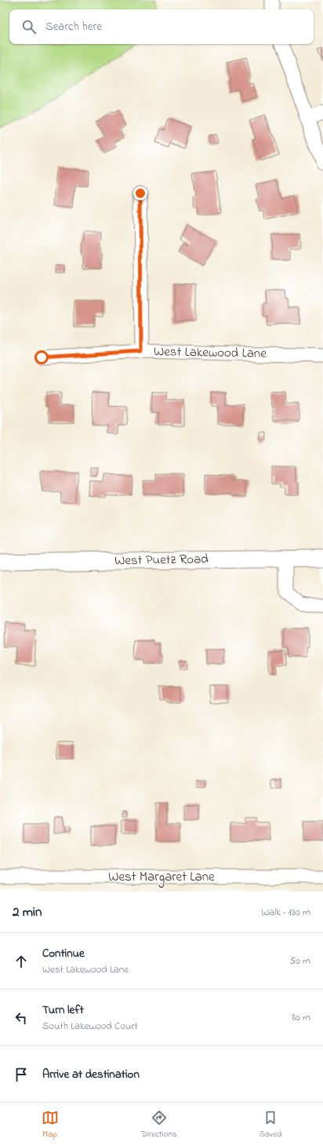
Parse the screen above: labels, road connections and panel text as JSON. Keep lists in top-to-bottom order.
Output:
{
  "streets": {
    "street": ["West Lakewood Lane", "West Puetz Road", "West Margaret Lane"]
  },
  "page": {
    "search": "Search here",
    "heading": ["2 min", "Walk · 130 m"],
    "list": [
      ["Continue", "West Lakewood Lane", "50 m"],
      ["Turn left", "South Lakewood Court", "80 m"],
      "Arrive at destination"
    ],
    "nav": ["Map", "Directions", "Saved"]
  }
}
